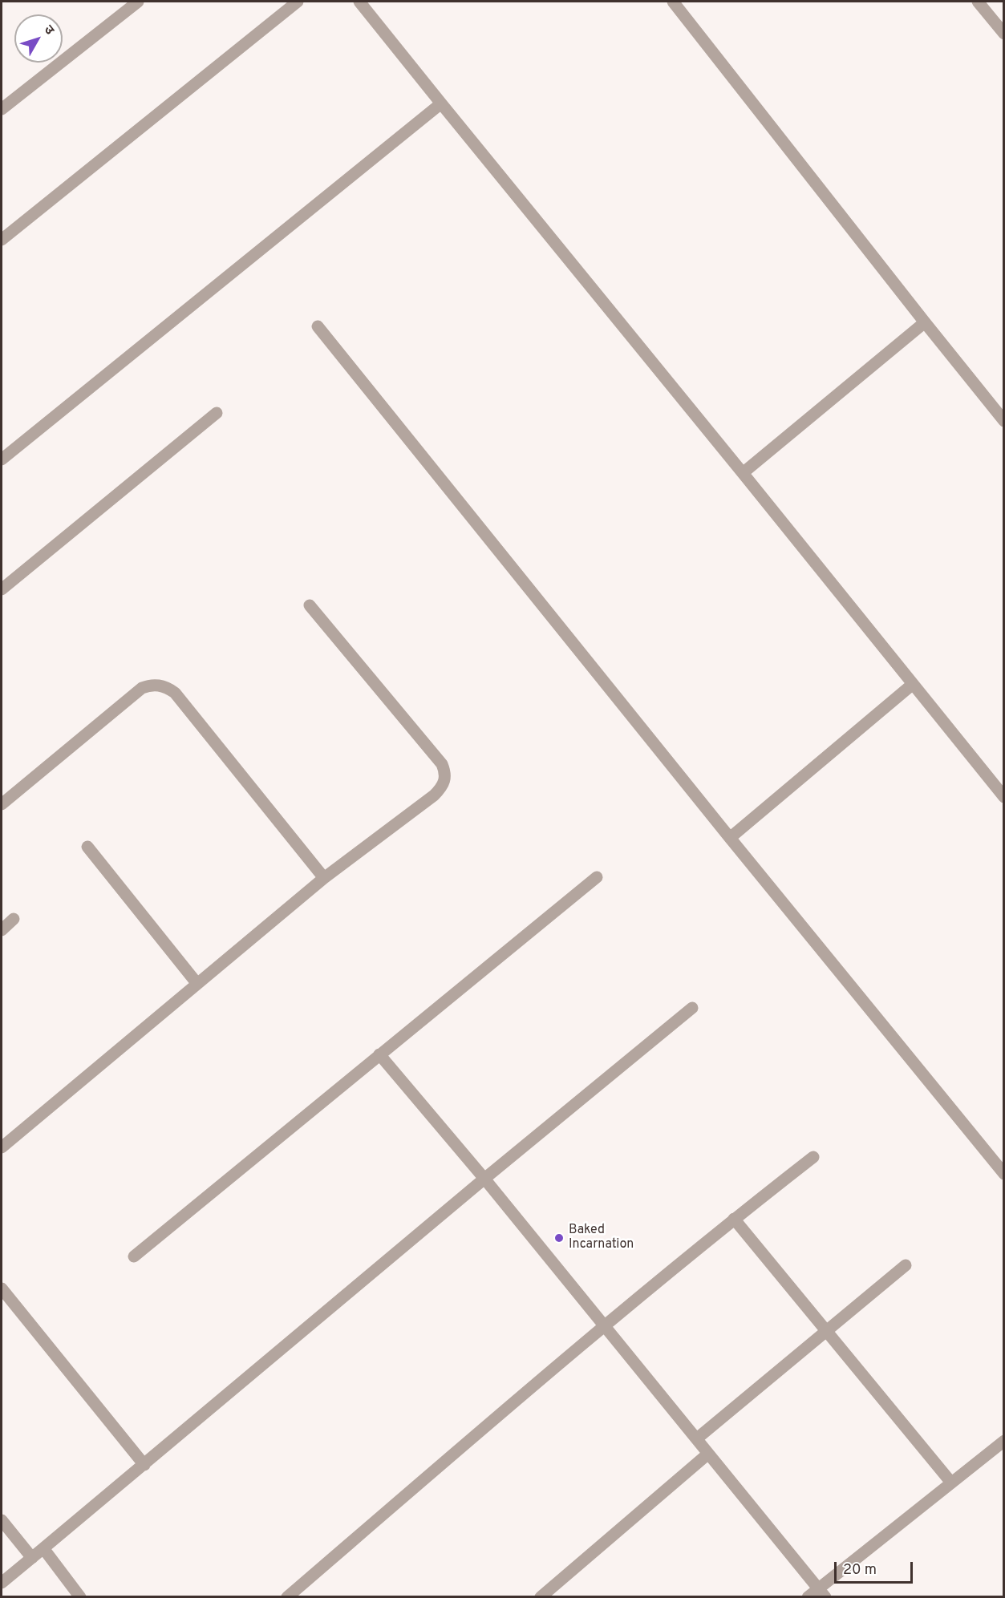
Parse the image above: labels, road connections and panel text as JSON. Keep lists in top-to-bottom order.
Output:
{
  "places": ["Baked Incarnation"],
  "scale_bar": "20 m",
  "north": "top right"
}
